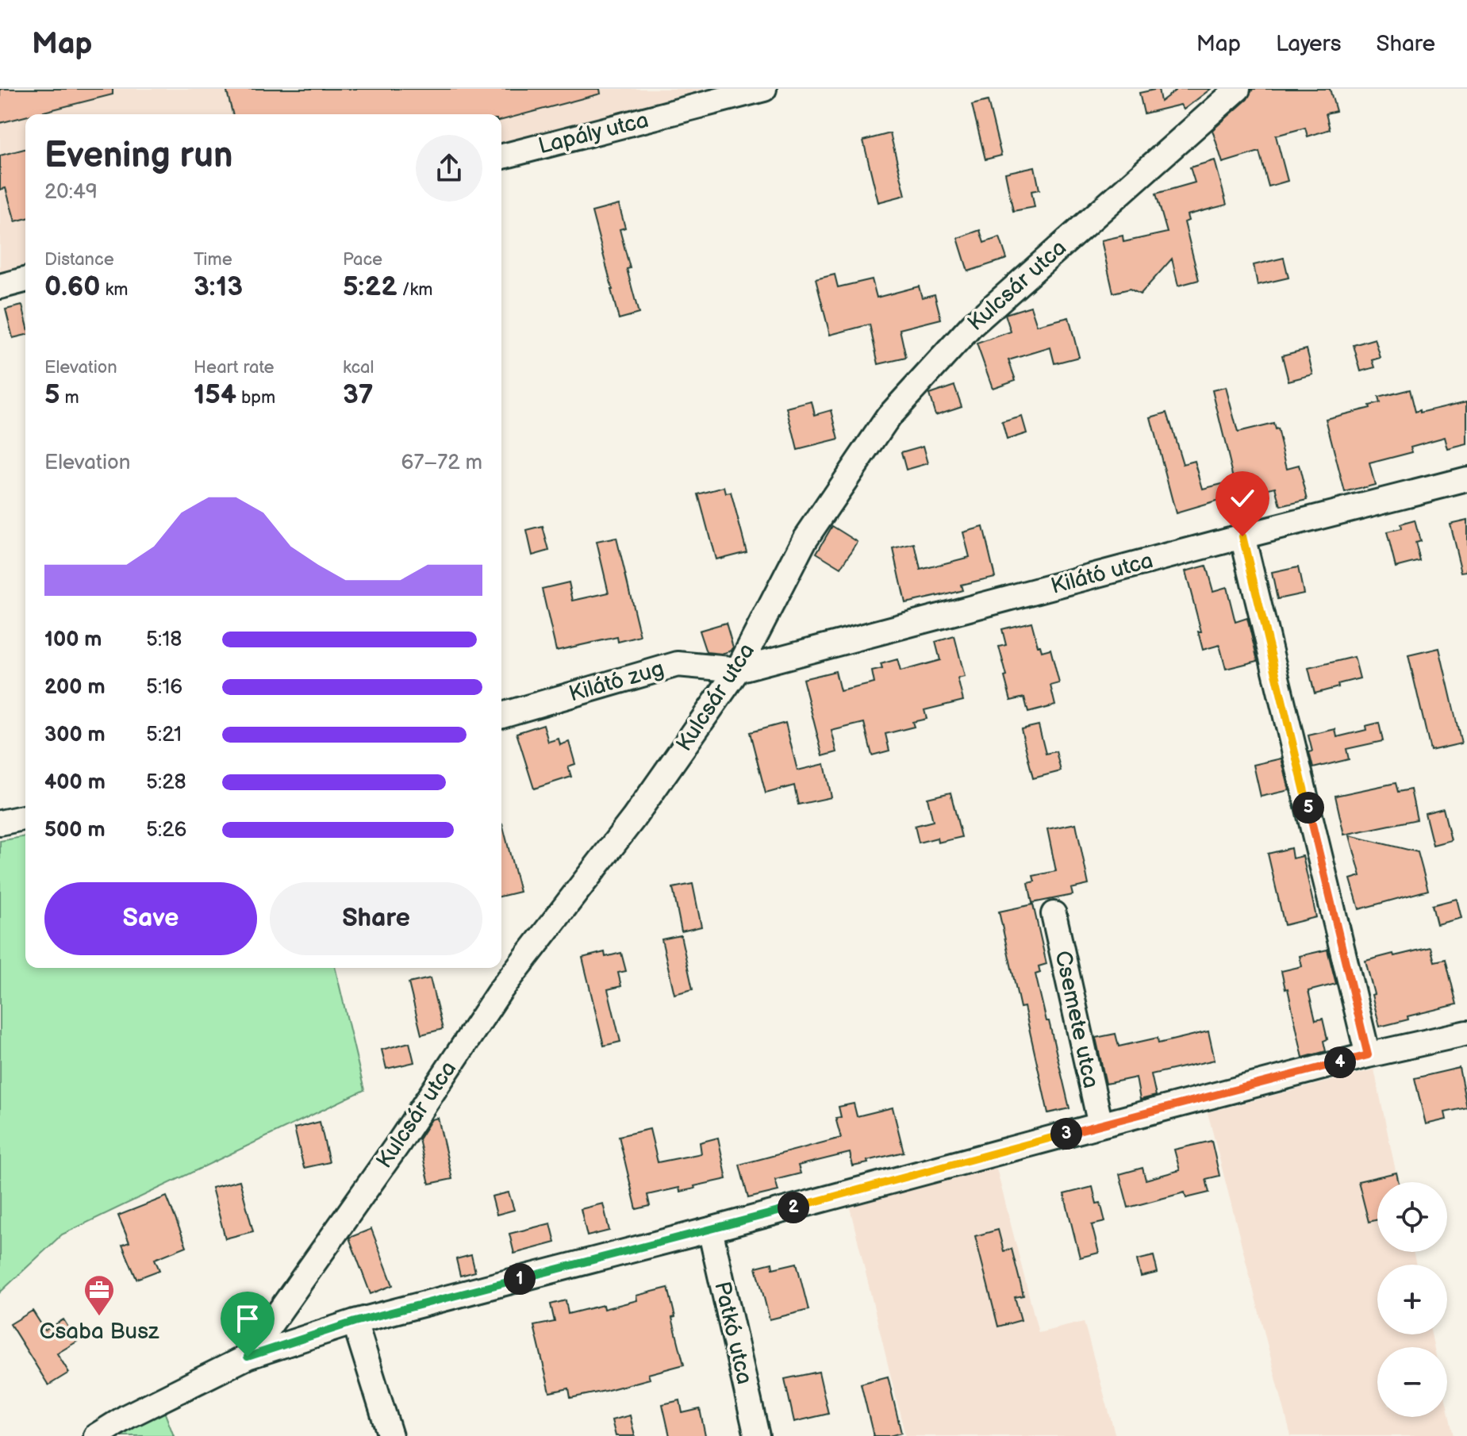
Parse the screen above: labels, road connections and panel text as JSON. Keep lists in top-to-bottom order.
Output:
{
  "streets": {
    "street": [
      "Lapály utca",
      "Kulcsár utca",
      "Kilátó utca",
      "Kilátó zug",
      "Csemete utca",
      "Patkó utca"
    ]
  },
  "crossings": [
    ["Kulcsár utca", "Kilátó utca"],
    ["Kulcsár utca", "Kilátó zug"],
    ["Kilátó utca", "Kilátó zug"]
  ],
  "places": {
    "office": ["Csaba Busz"]
  },
  "page": {
    "header": "Map",
    "nav": ["Map", "Layers", "Share"],
    "heading": ["Evening run", "20:49"],
    "stats": [
      ["Distance", "0.60 km"],
      ["Time", "3:13"],
      ["Pace", "5:22 /km"],
      ["Elevation", "5 m"],
      ["Heart rate", "154 bpm"],
      ["kcal", "37"]
    ],
    "chart": ["Elevation", "67–72 m"],
    "list": [
      {
        "name": "100 m",
        "note": "5:18"
      },
      {
        "name": "200 m",
        "note": "5:16"
      },
      {
        "name": "300 m",
        "note": "5:21"
      },
      {
        "name": "400 m",
        "note": "5:28"
      },
      {
        "name": "500 m",
        "note": "5:26"
      }
    ],
    "pins": [
      "5",
      "4",
      "3",
      "2",
      "1"
    ],
    "buttons": ["Save", "Share"],
    "map_buttons": ["+", "−"]
  }
}
